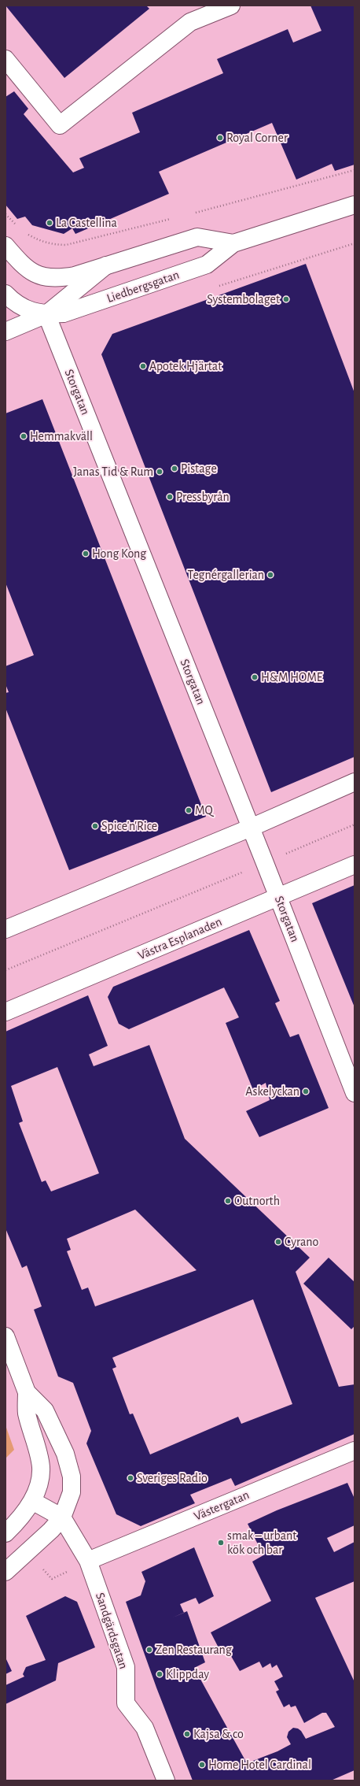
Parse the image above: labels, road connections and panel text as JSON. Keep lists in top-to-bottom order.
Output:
{
  "streets": {
    "street": [
      "Liedbergsgatan",
      "Storgatan",
      "Västra Esplanaden",
      "Västergatan",
      "Sandgärdsgatan"
    ]
  },
  "crossings": [
    ["Liedbergsgatan", "Storgatan"],
    ["Storgatan", "Västra Esplanaden"],
    ["Västergatan", "Sandgärdsgatan"]
  ],
  "places": [
    "Royal Corner",
    "La Castellina",
    "Systembolaget",
    "Apotek Hjärtat",
    "Hemmakväll",
    "Pistage",
    "Janas Tid & Rum",
    "Pressbyrån",
    "Hong Kong",
    "Tegnérgallerian",
    "H&M HOME",
    "MQ",
    "Spice'n'Rice",
    "Askelyckan",
    "Outnorth",
    "Cyrano",
    "Sveriges Radio",
    "smak – urbant kök och bar",
    "Zen Restaurang",
    "Klippday",
    "Kajsa & co",
    "Home Hotel Cardinal"
  ]
}
